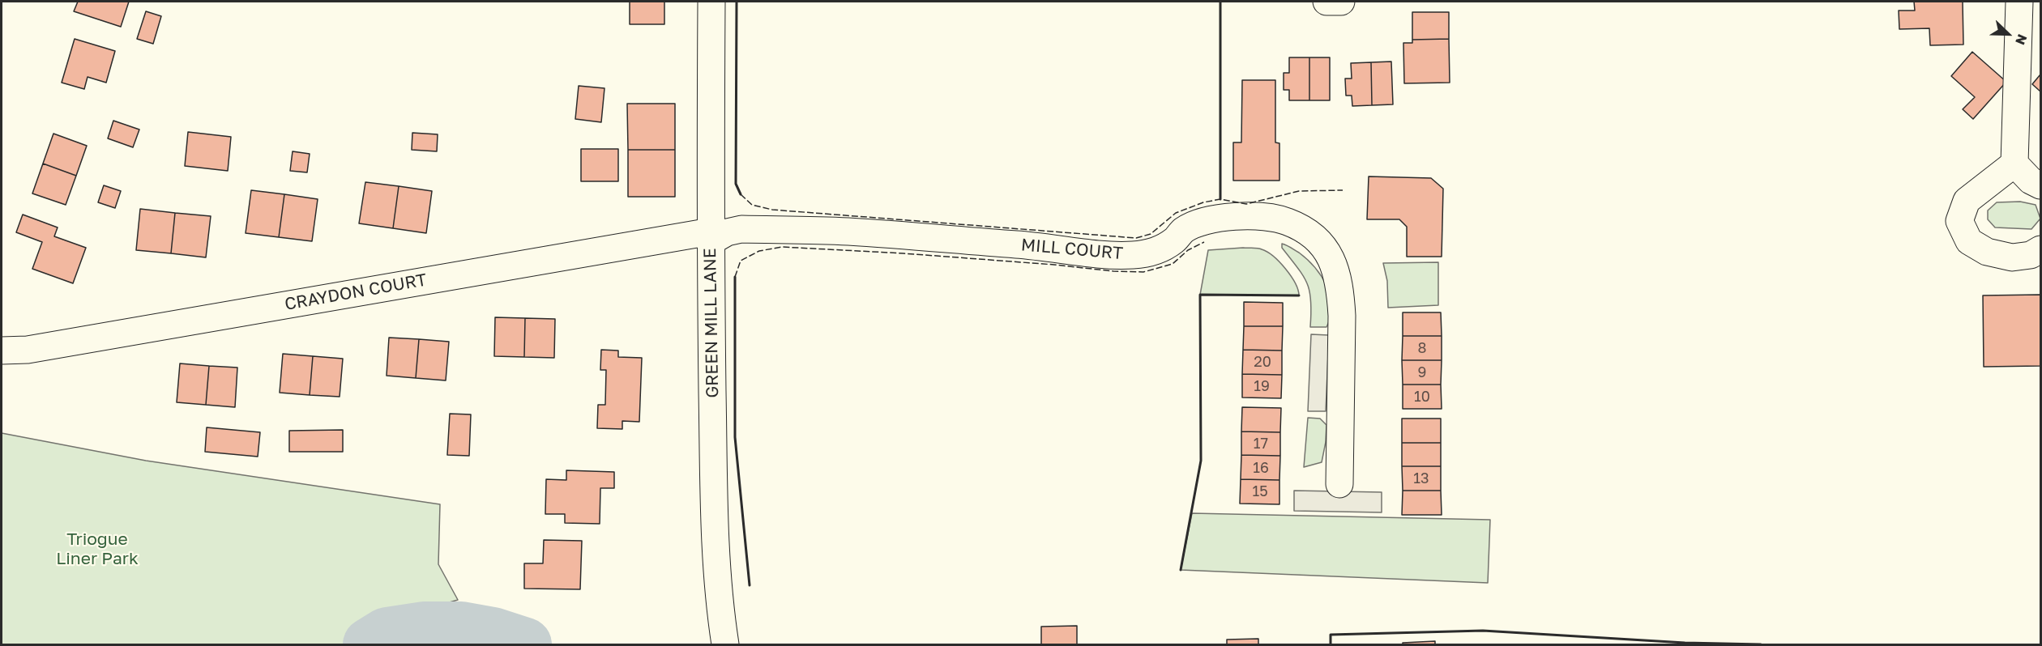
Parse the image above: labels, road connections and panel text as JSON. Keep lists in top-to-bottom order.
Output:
{
  "streets": {
    "street": ["MILL COURT", "CRAYDON COURT", "GREEN MILL LANE"]
  },
  "crossings": [
    ["MILL COURT", "CRAYDON COURT"],
    ["MILL COURT", "GREEN MILL LANE"],
    ["CRAYDON COURT", "GREEN MILL LANE"]
  ],
  "parks": ["Triogue Liner Park"],
  "house_numbers": [
    "8",
    "20",
    "9",
    "19",
    "10",
    "17",
    "16",
    "13",
    "15"
  ],
  "north": "bottom right"
}
